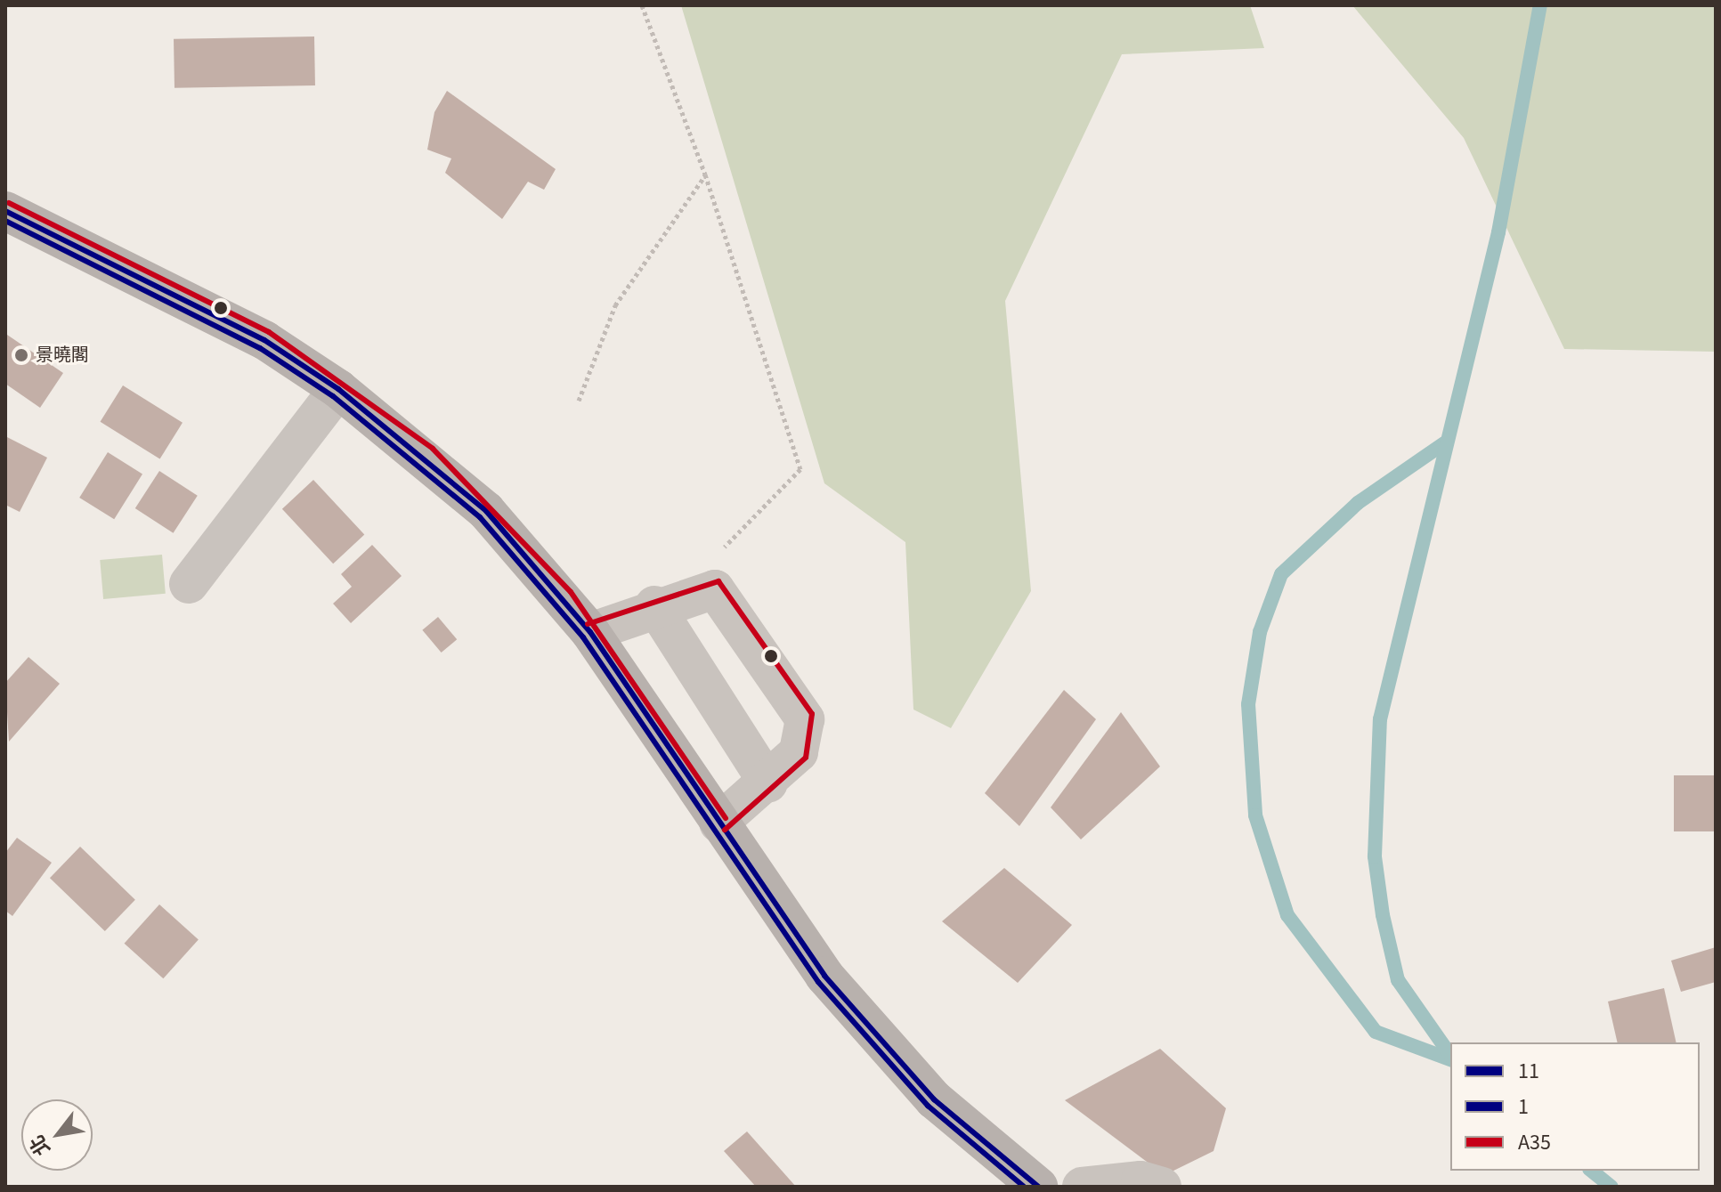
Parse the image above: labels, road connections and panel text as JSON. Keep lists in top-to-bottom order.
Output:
{
  "places": ["景曉閣"],
  "lines": ["transit line A35", "transit line 11", "transit line 1"],
  "legend": ["11", "1", "A35"],
  "north": "bottom left"
}
